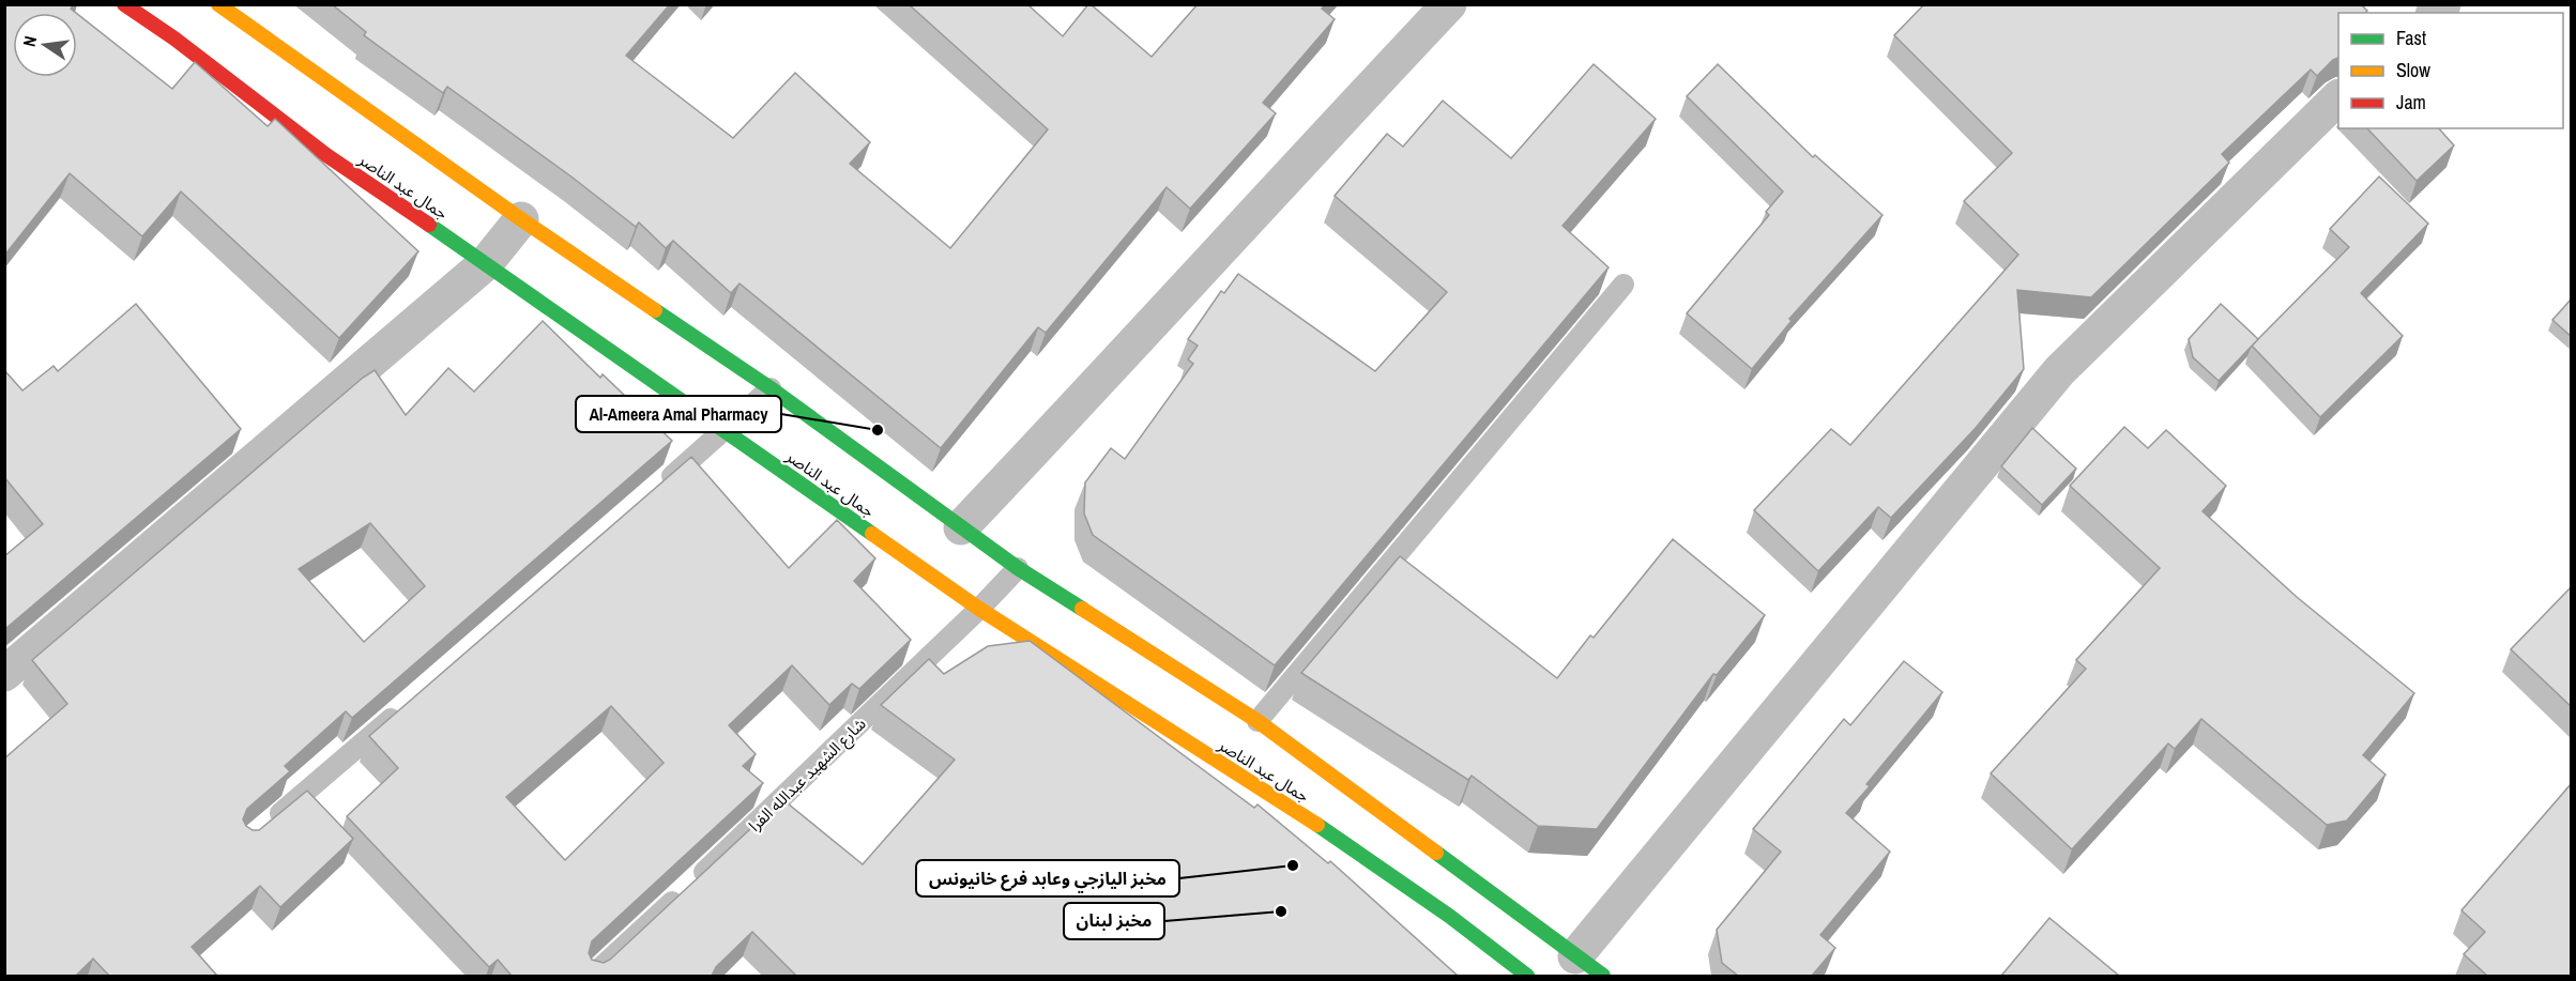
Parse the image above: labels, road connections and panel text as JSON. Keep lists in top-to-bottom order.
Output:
{
  "streets": {
    "main road": ["جمال عبد الناصر"],
    "lane": ["شارع الشهيد عبدالله الفرا"]
  },
  "crossings": [
    ["جمال عبد الناصر", "شارع الشهيد عبدالله الفرا"]
  ],
  "places": ["Al-Ameera Amal Pharmacy", "مخبز اليازجي وعابد فرع خانيونس", "مخبز لبنان"],
  "legend": ["Fast", "Slow", "Jam"],
  "north": "left"
}
